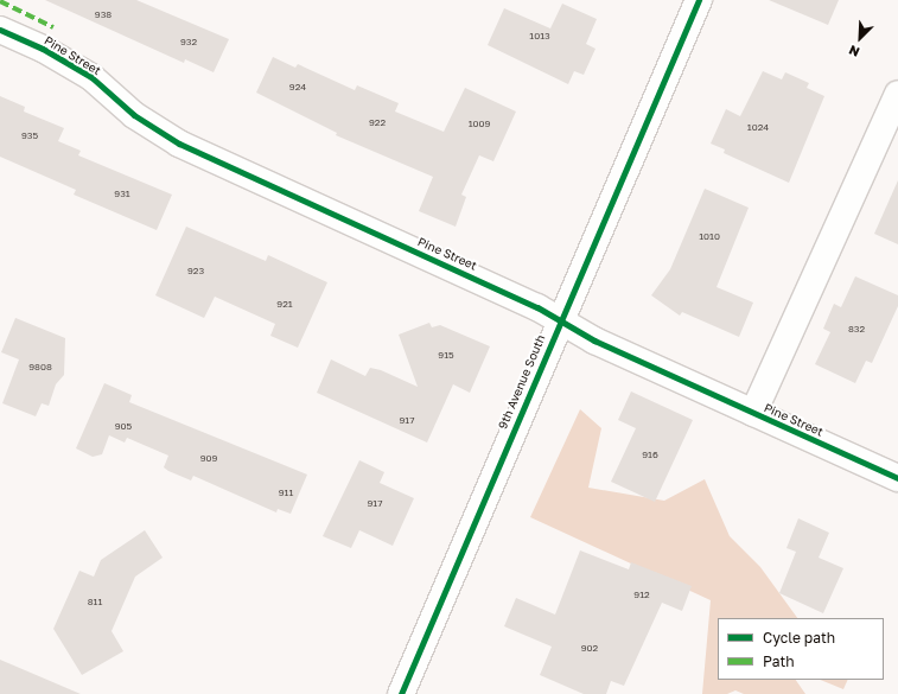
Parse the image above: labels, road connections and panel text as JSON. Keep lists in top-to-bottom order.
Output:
{
  "streets": {
    "street": ["Pine Street", "9th Avenue South"]
  },
  "crossings": [
    ["Pine Street", "9th Avenue South"]
  ],
  "house_numbers": [
    "938",
    "1013",
    "932",
    "924",
    "922",
    "1009",
    "1024",
    "935",
    "931",
    "1010",
    "923",
    "921",
    "832",
    "915",
    "9808",
    "917",
    "905",
    "916",
    "909",
    "911",
    "917",
    "912",
    "811",
    "902"
  ],
  "legend": ["Cycle path", "Path"],
  "north": "bottom left"
}
